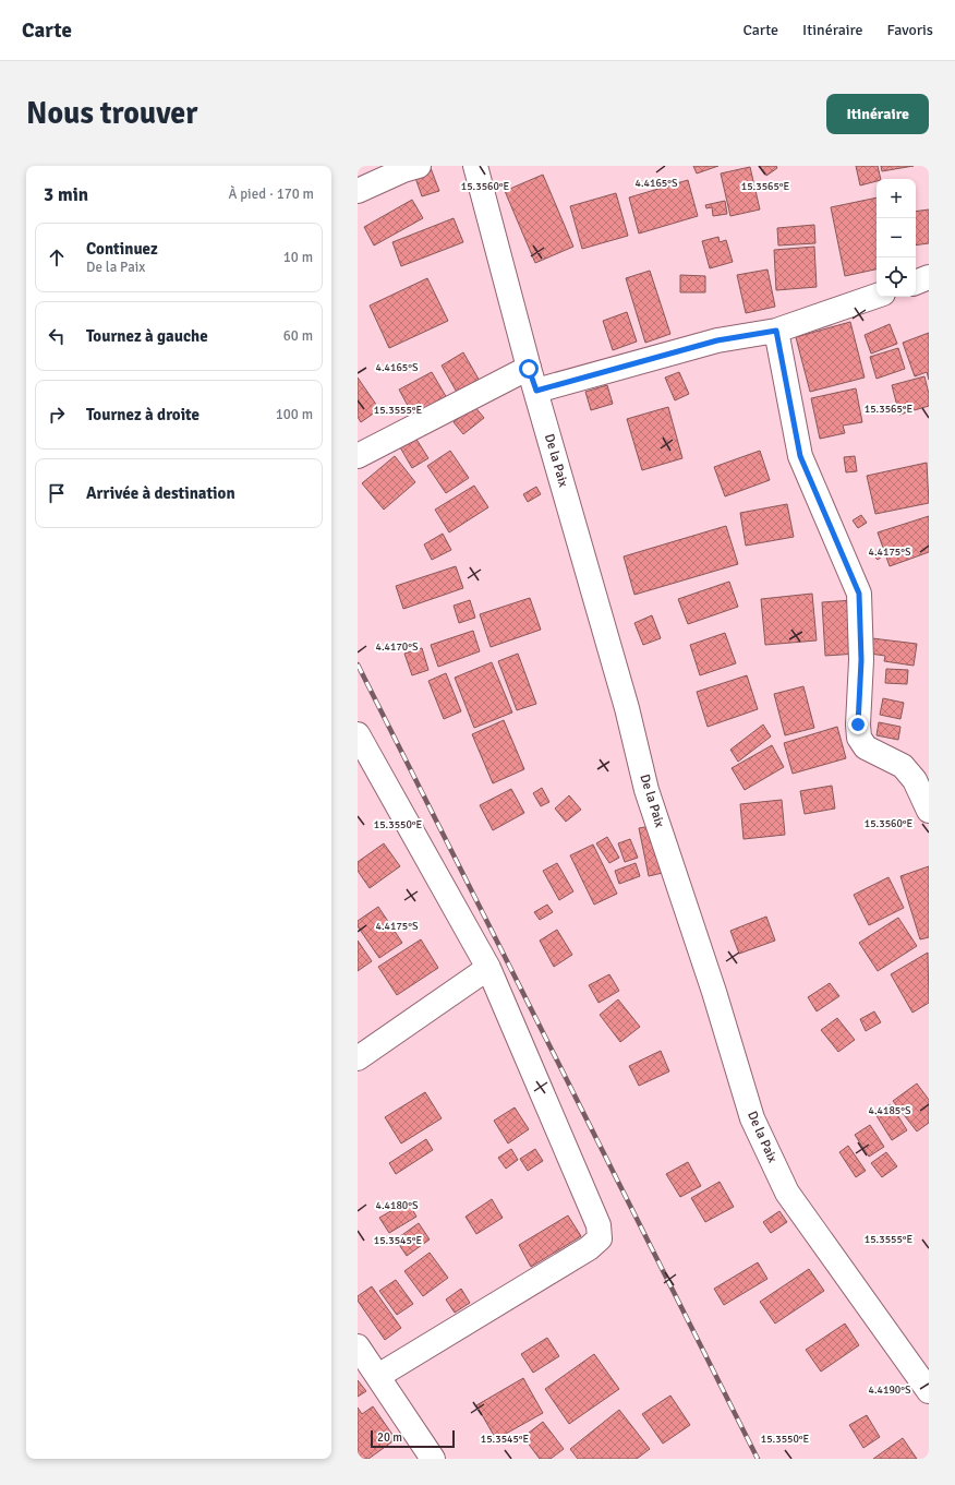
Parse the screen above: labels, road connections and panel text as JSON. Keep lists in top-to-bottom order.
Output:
{
  "streets": {
    "street": ["De la Paix"]
  },
  "scale_bar": "20 m",
  "page": {
    "header": "Carte",
    "nav": ["Carte", "Itinéraire", "Favoris"],
    "buttons": "Itinéraire",
    "title": "Nous trouver",
    "heading": ["3 min", "À pied · 170 m"],
    "map_buttons": ["+", "−"],
    "list": [
      ["Continuez", "De la Paix", "10 m"],
      ["Tournez à gauche", "60 m"],
      ["Tournez à droite", "100 m"],
      "Arrivée à destination"
    ],
    "scale": "20 m"
  },
  "coordinates": [
    "4.4165°S",
    "15.3560°E",
    "15.3565°E",
    "15.3555°E",
    "4.4175°S",
    "4.4170°S",
    "15.3550°E",
    "4.4185°S",
    "4.4180°S",
    "15.3545°E",
    "4.4190°S"
  ]
}
